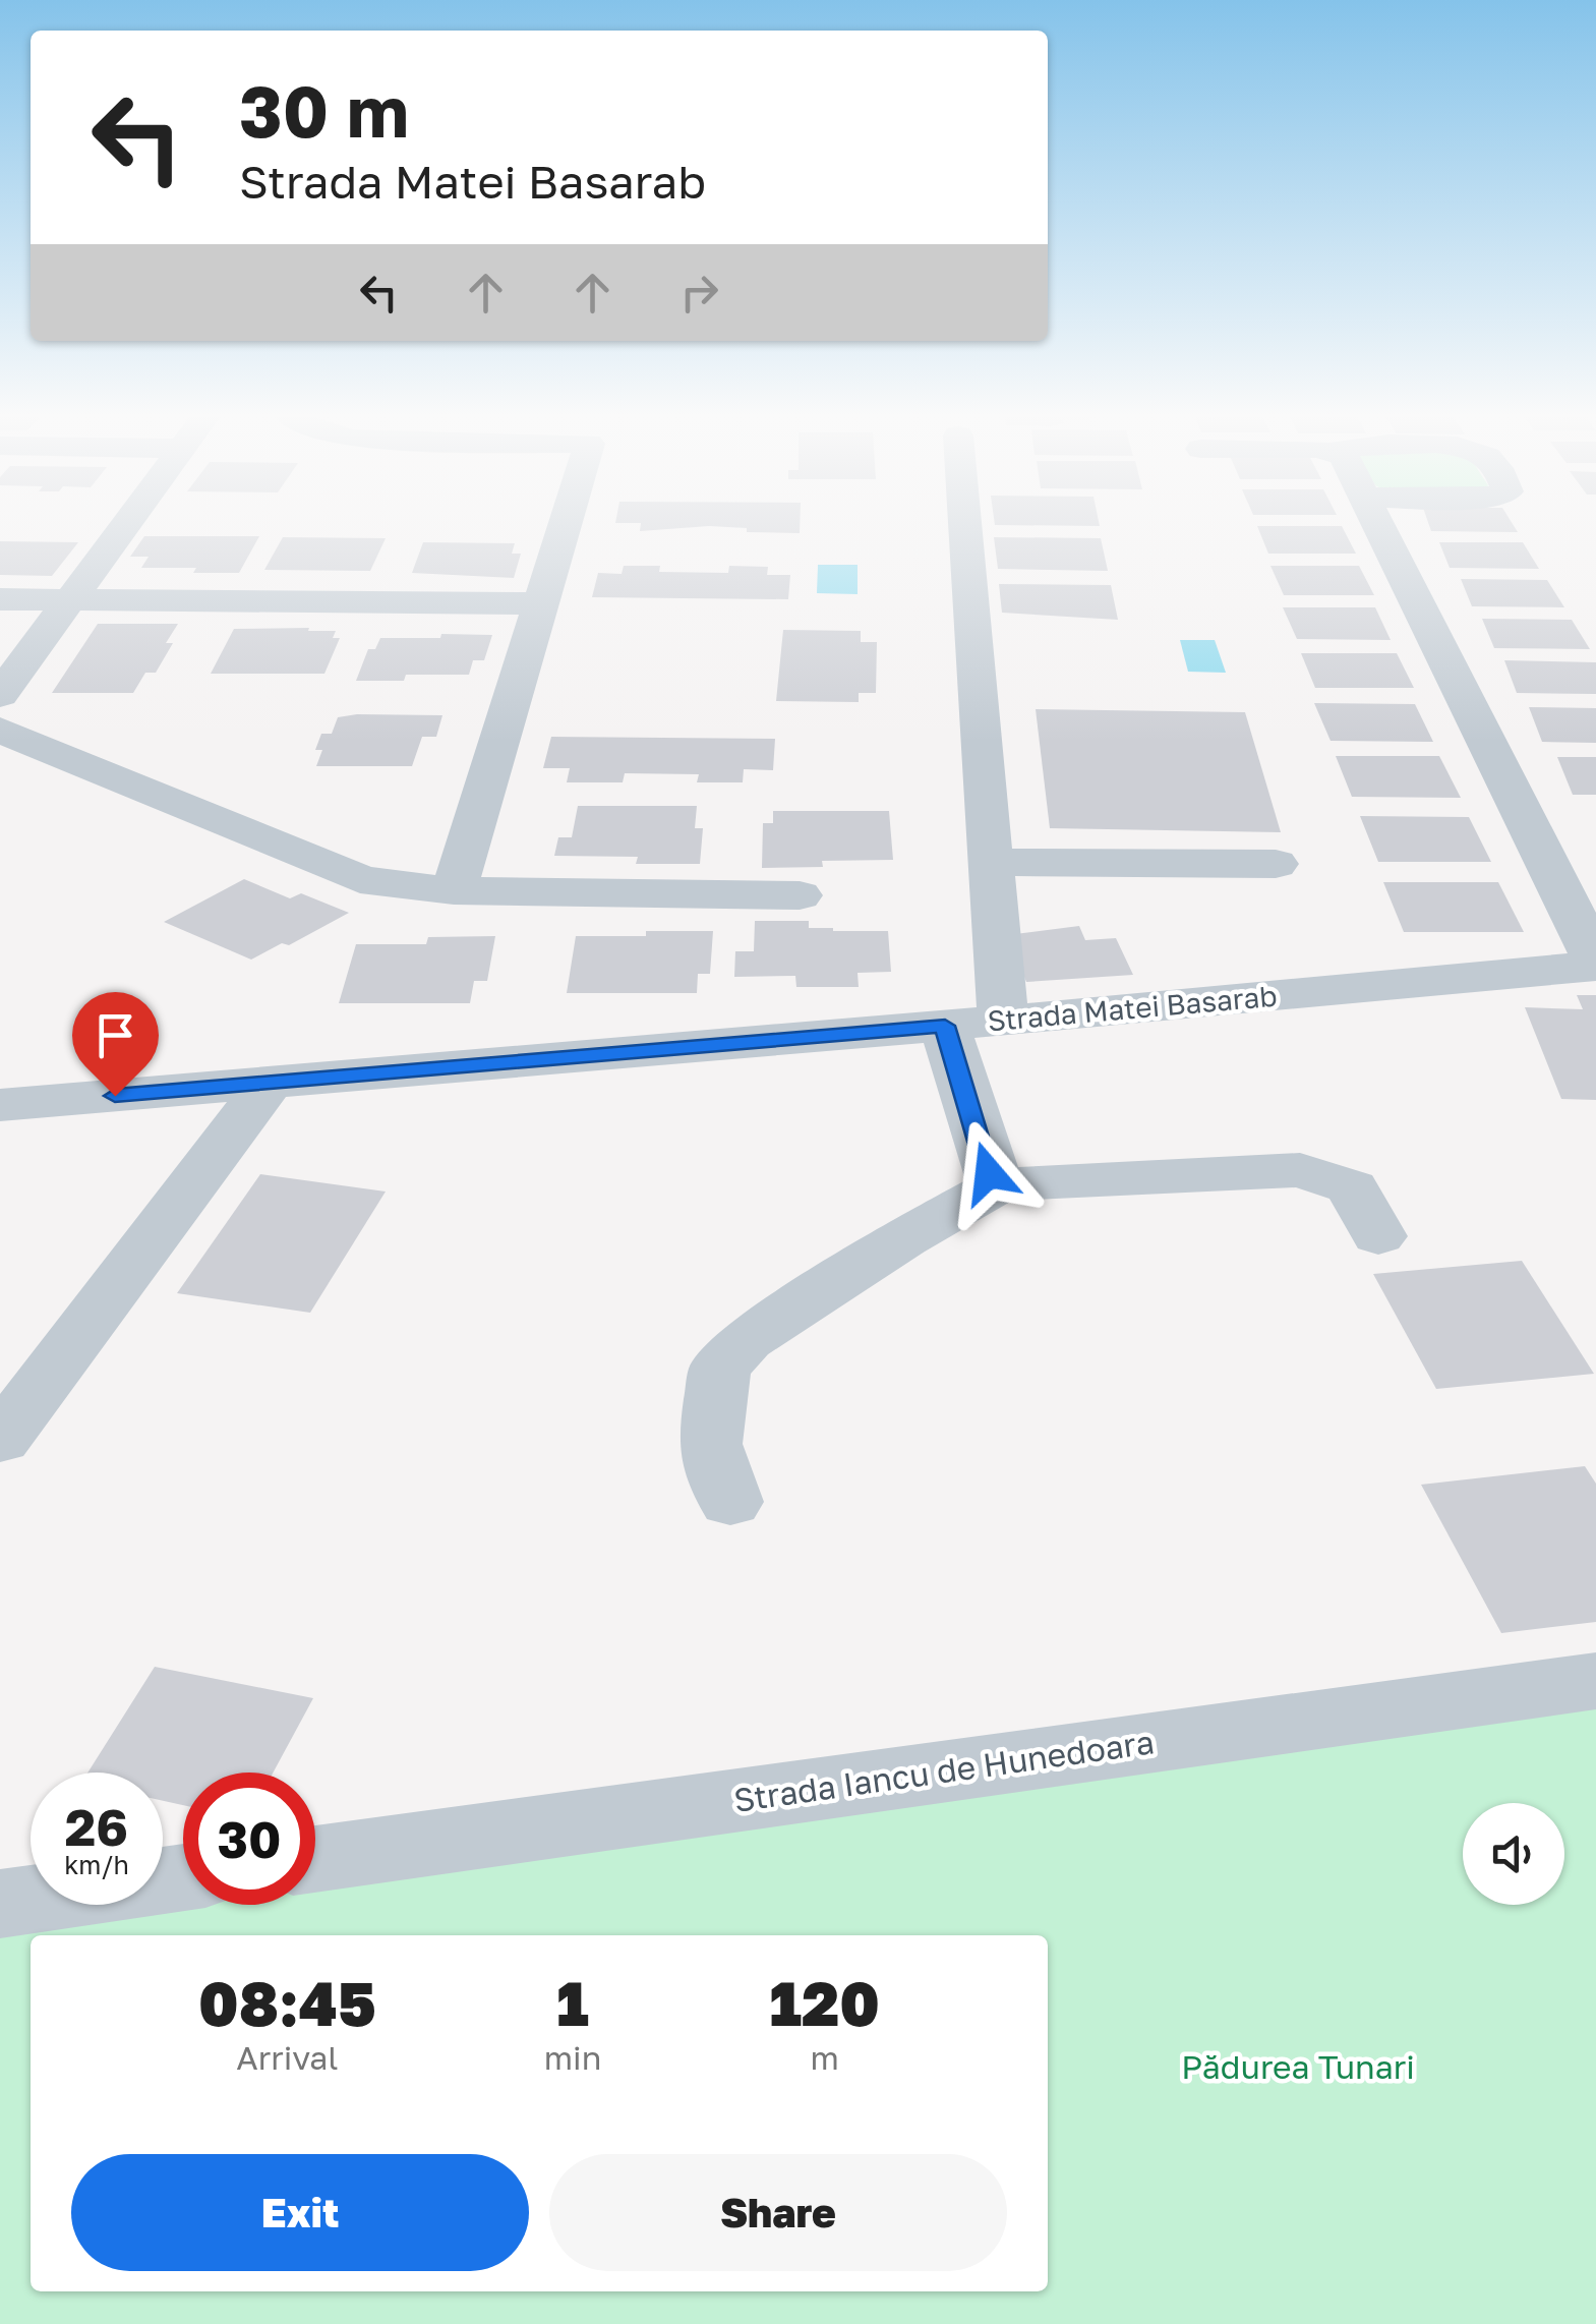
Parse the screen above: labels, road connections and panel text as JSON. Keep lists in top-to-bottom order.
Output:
{
  "streets": {
    "street": ["Strada Matei Basarab", "Strada Iancu de Hunedoara"]
  },
  "parks": ["Pădurea Tunari"],
  "page": {
    "turn": ["30 m", "Strada Matei Basarab"],
    "speed": "26 km/h",
    "limit": "30",
    "eta": [
      "08:45",
      "Arrival",
      "1",
      "min",
      "120",
      "m"
    ],
    "buttons": ["Exit", "Share"]
  }
}
